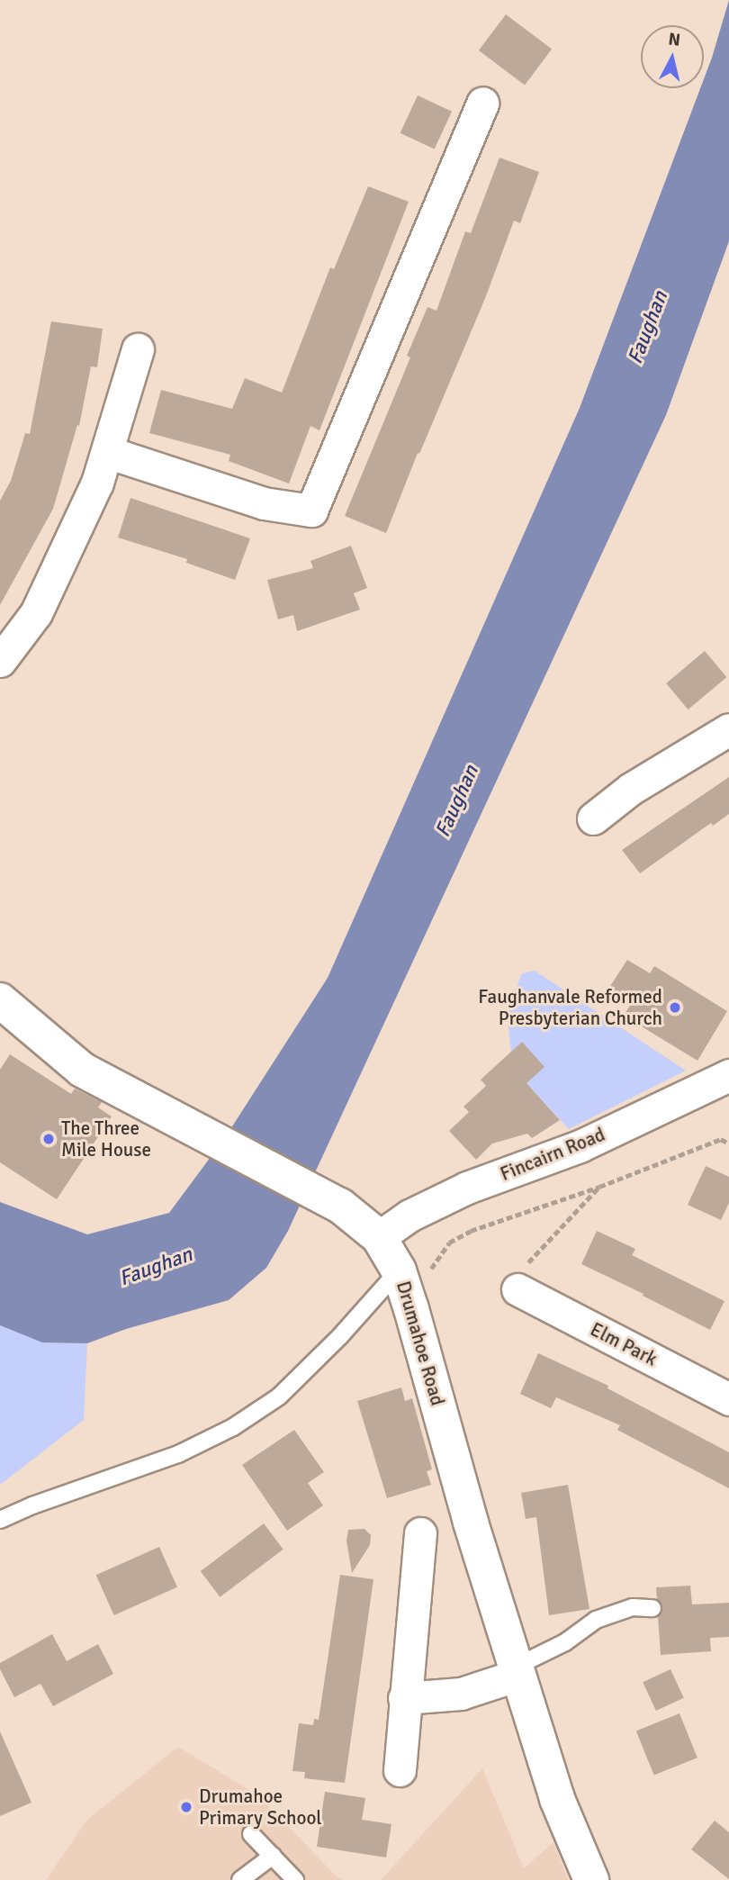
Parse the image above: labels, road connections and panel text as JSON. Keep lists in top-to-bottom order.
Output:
{
  "streets": {
    "street": ["Fincairn Road", "Drumahoe Road", "Elm Park"]
  },
  "crossings": [
    ["Fincairn Road", "Drumahoe Road"]
  ],
  "water": ["Faughan"],
  "places": ["Faughanvale Reformed Presbyterian Church", "The Three Mile House", "Drumahoe Primary School"],
  "north": "top"
}
